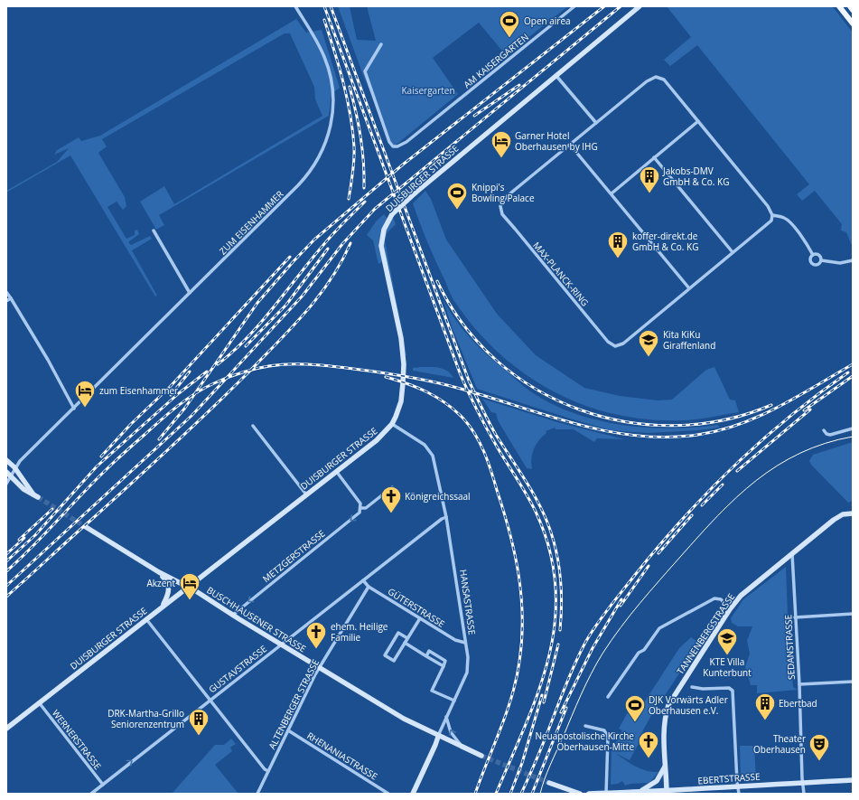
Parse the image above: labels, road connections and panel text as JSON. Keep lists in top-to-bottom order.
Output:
{
  "streets": {
    "main road": [
      "DUISBURGER STRASSE",
      "HANSASTRASSE",
      "BUSCHHAUSENER STRASSE",
      "TANNENBERGSTRASSE",
      "EBERTSTRASSE"
    ],
    "street": [
      "AM KAISERGARTEN",
      "ZUM EISENHAMMER",
      "MAX-PLANCK-RING",
      "METZGERSTRASSE",
      "GÜTERSTRASSE",
      "SEDANSTRASSE",
      "GUSTAVSTRASSE",
      "ALTENBERGER STRASSE",
      "WERNERSTRASSE",
      "RHENANIASTRASSE"
    ]
  },
  "crossings": [
    ["DUISBURGER STRASSE", "HANSASTRASSE"],
    ["DUISBURGER STRASSE", "BUSCHHAUSENER STRASSE"],
    ["DUISBURGER STRASSE", "WERNERSTRASSE"],
    ["METZGERSTRASSE", "BUSCHHAUSENER STRASSE"],
    ["HANSASTRASSE", "GÜTERSTRASSE"],
    ["HANSASTRASSE", "BUSCHHAUSENER STRASSE"],
    ["HANSASTRASSE", "GUSTAVSTRASSE"],
    ["GÜTERSTRASSE", "GUSTAVSTRASSE"],
    ["GÜTERSTRASSE", "ALTENBERGER STRASSE"],
    ["BUSCHHAUSENER STRASSE", "GUSTAVSTRASSE"],
    ["BUSCHHAUSENER STRASSE", "ALTENBERGER STRASSE"],
    ["TANNENBERGSTRASSE", "SEDANSTRASSE"],
    ["TANNENBERGSTRASSE", "EBERTSTRASSE"],
    ["SEDANSTRASSE", "EBERTSTRASSE"],
    ["GUSTAVSTRASSE", "WERNERSTRASSE"],
    ["ALTENBERGER STRASSE", "RHENANIASTRASSE"]
  ],
  "one_way": ["METZGERSTRASSE"],
  "parks": ["Kaisergarten"],
  "places": {
    "sports": ["Open airea", "Knippi's Bowling Palace", "DJK Vorwärts Adler Oberhausen e.V."],
    "hotel": ["Garner Hotel Oberhausen by IHG", "zum Eisenhammer", "Akzent"],
    "building": [
      "Jakobs-DMV GmbH & Co. KG",
      "koffer-direkt.de GmbH & Co. KG",
      "Ebertbad",
      "DRK-Martha-Grillo Seniorenzentrum"
    ],
    "school or university": ["Kita KiKu Giraffenland", "KTE Villa Kunterbunt"],
    "church": ["Königreichssaal", "ehem. Heilige Familie", "Neuapostolische Kirche Oberhausen-Mitte"],
    "theatre": ["Theater Oberhausen"]
  }
}
